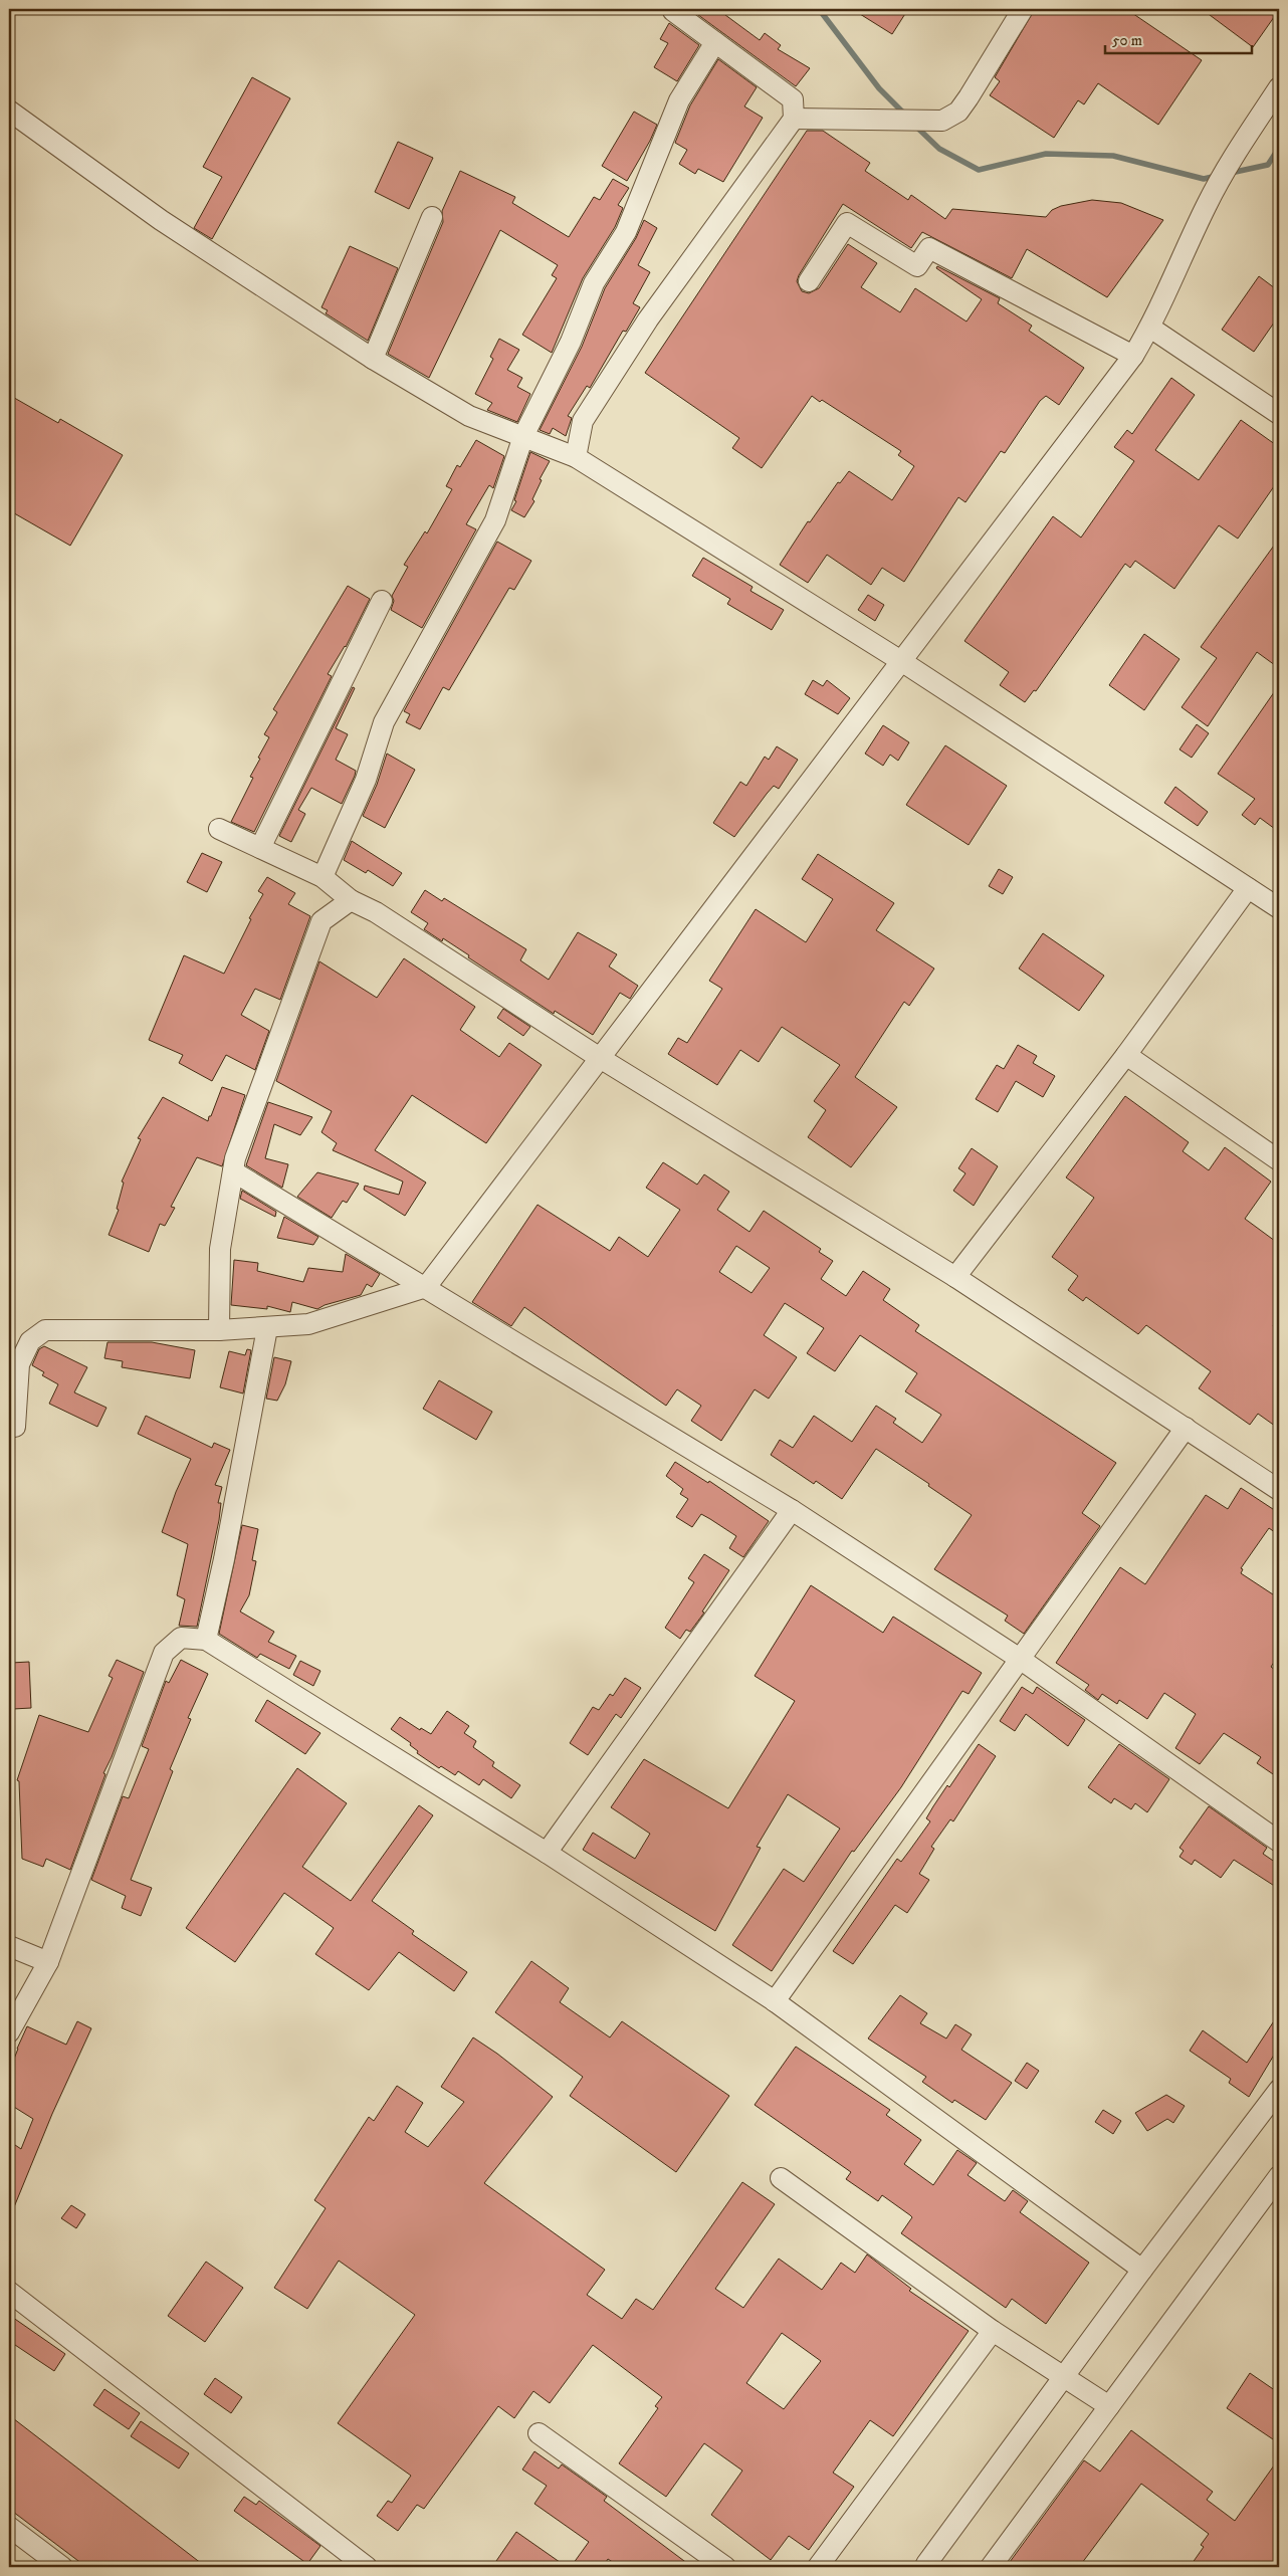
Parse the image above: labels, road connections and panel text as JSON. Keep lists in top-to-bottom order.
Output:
{
  "scale_bar": "50 m"
}
